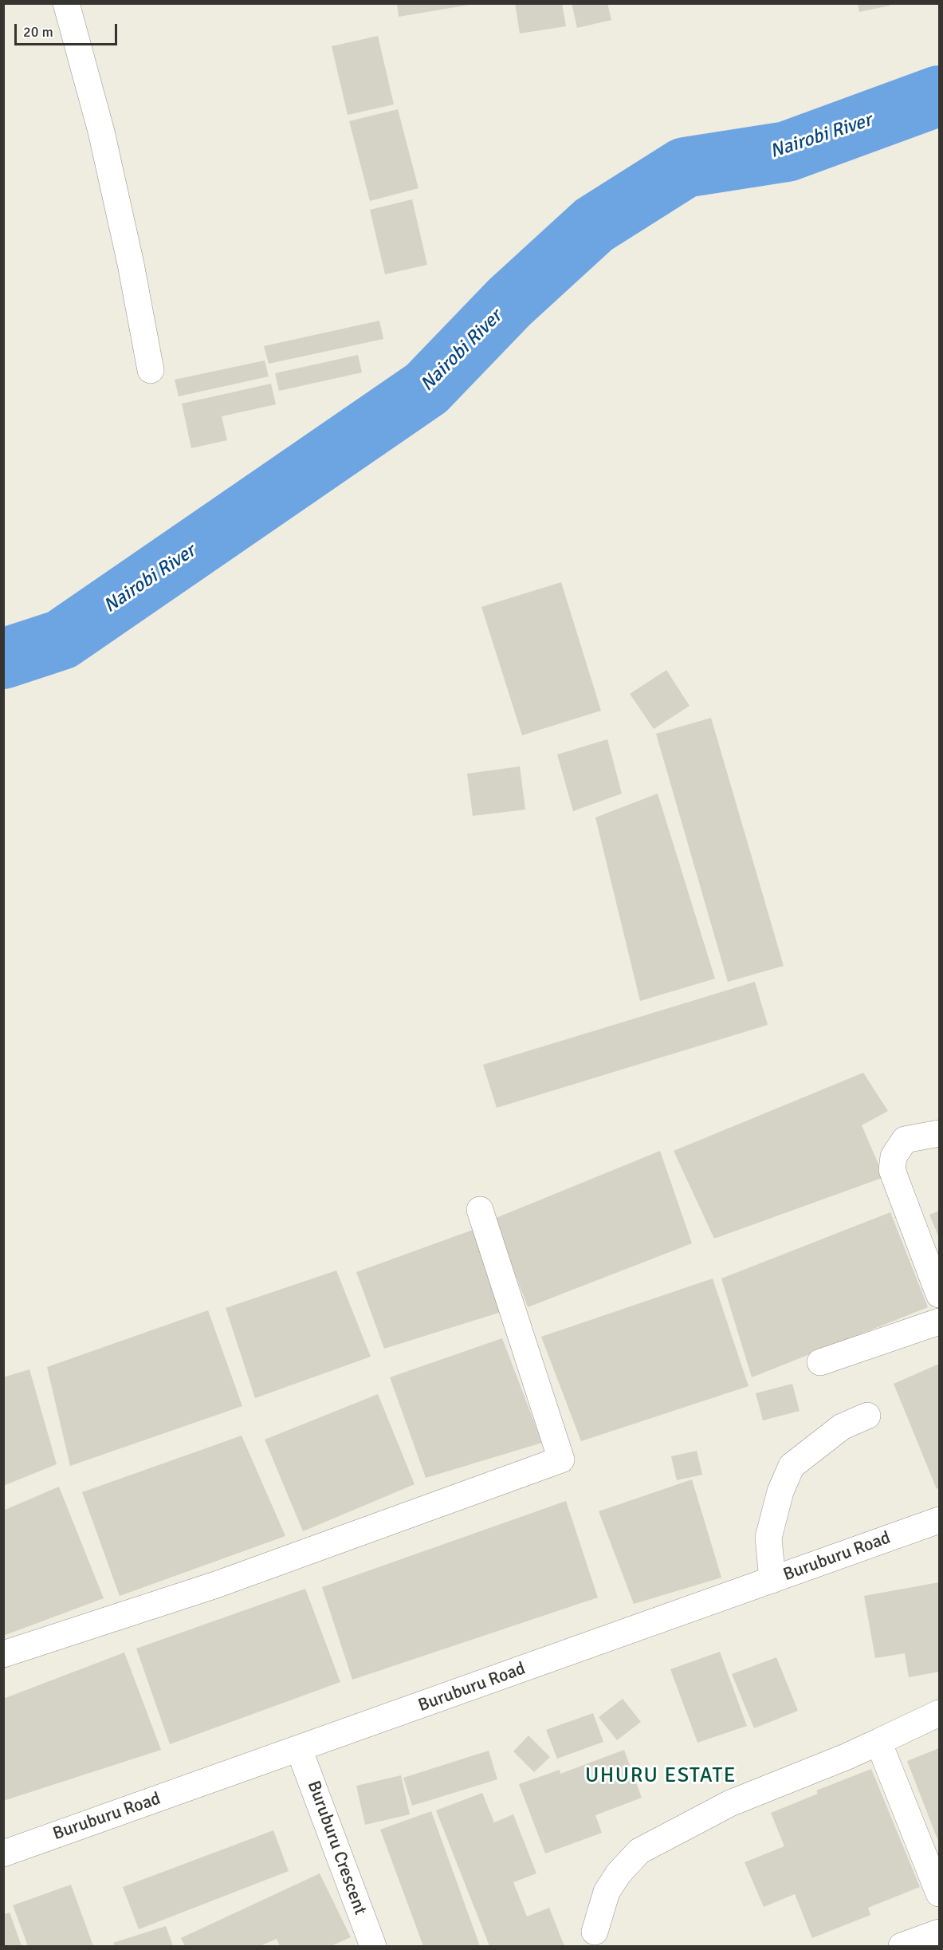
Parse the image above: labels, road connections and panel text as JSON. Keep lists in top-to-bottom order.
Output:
{
  "streets": {
    "street": ["Buruburu Road", "Buruburu Crescent"]
  },
  "crossings": [
    ["Buruburu Road", "Buruburu Crescent"]
  ],
  "districts": ["UHURU ESTATE"],
  "water": ["Nairobi River"],
  "scale_bar": "20 m"
}
